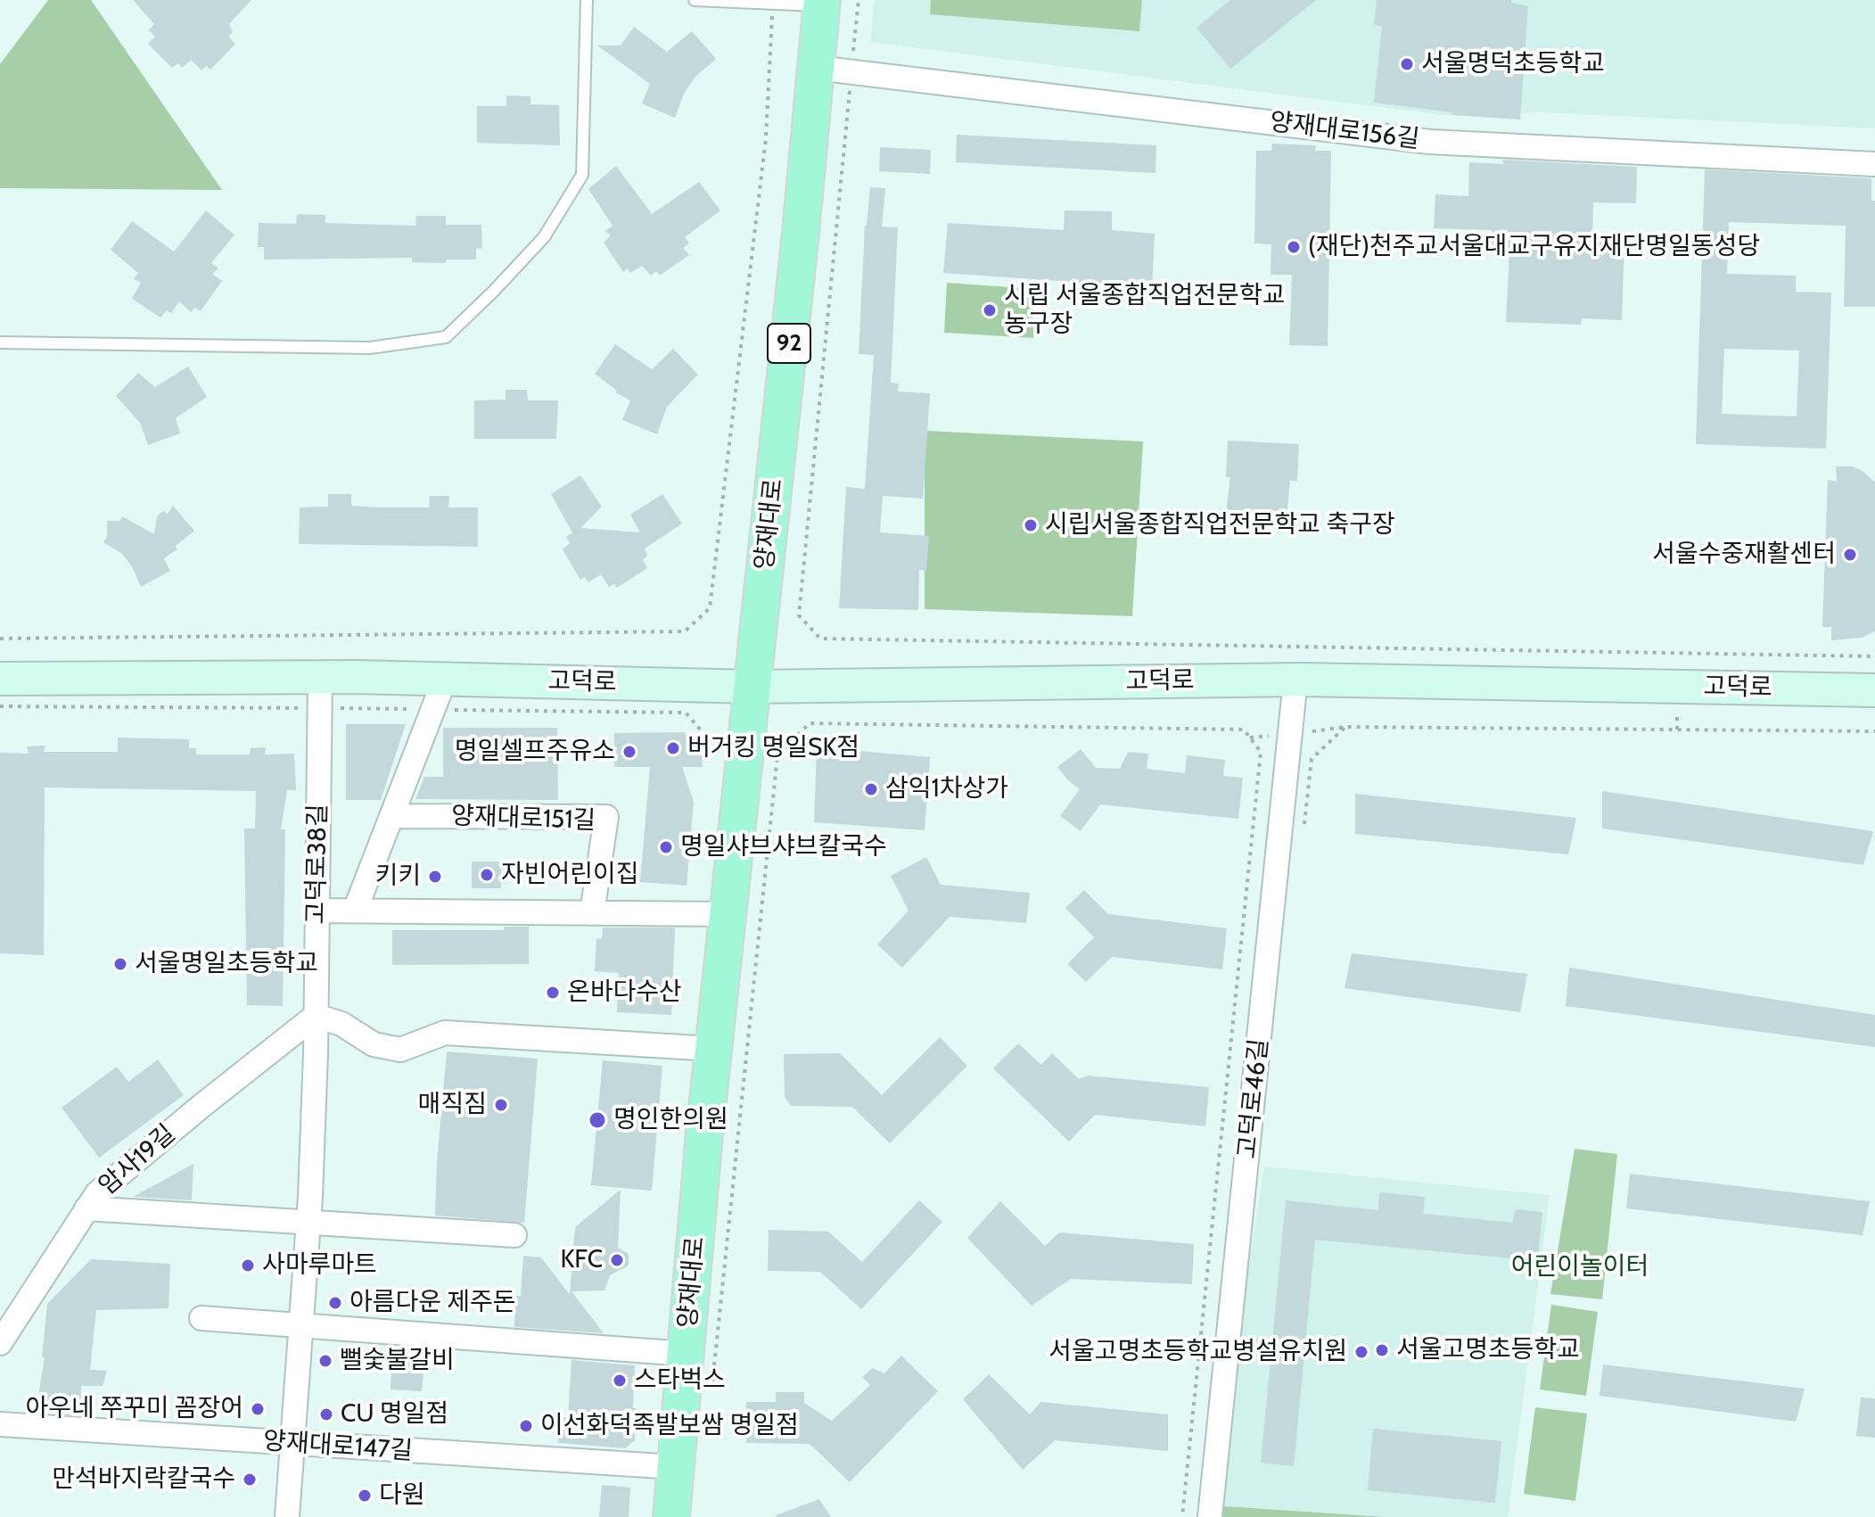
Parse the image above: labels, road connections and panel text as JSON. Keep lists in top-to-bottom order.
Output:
{
  "streets": {
    "main road": ["92", "양재대로", "고덕로"],
    "street": [
      "양재대로156길",
      "양재대로151길",
      "고덕로38길",
      "고덕로46길",
      "암사19길",
      "양재대로147길"
    ]
  },
  "crossings": [
    ["양재대로156길", "양재대로"],
    ["양재대로", "고덕로"],
    ["양재대로", "양재대로147길"],
    ["고덕로", "고덕로38길"],
    ["고덕로", "고덕로46길"],
    ["고덕로38길", "암사19길"],
    ["고덕로38길", "양재대로147길"]
  ],
  "parks": ["어린이놀이터"],
  "places": [
    "서울명덕초등학교",
    "(재단)천주교서울대교구유지재단명일동성당",
    "시립 서울종합직업전문학교 농구장",
    "시립서울종합직업전문학교 축구장",
    "서울수중재활센터",
    "버거킹 명일SK점",
    "명일셀프주유소",
    "삼익1차상가",
    "명일샤브샤브칼국수",
    "자빈어린이집",
    "키키",
    "서울명일초등학교",
    "온바다수산",
    "매직짐",
    "명인한의원",
    "KFC",
    "사마루마트",
    "아름다운 제주돈",
    "서울고명초등학교",
    "서울고명초등학교병설유치원",
    "뻘숯불갈비",
    "스타벅스",
    "아우네 쭈꾸미 꼼장어",
    "CU 명일점",
    "이선화덕족발보쌈 명일점",
    "만석바지락칼국수",
    "다원"
  ]
}
